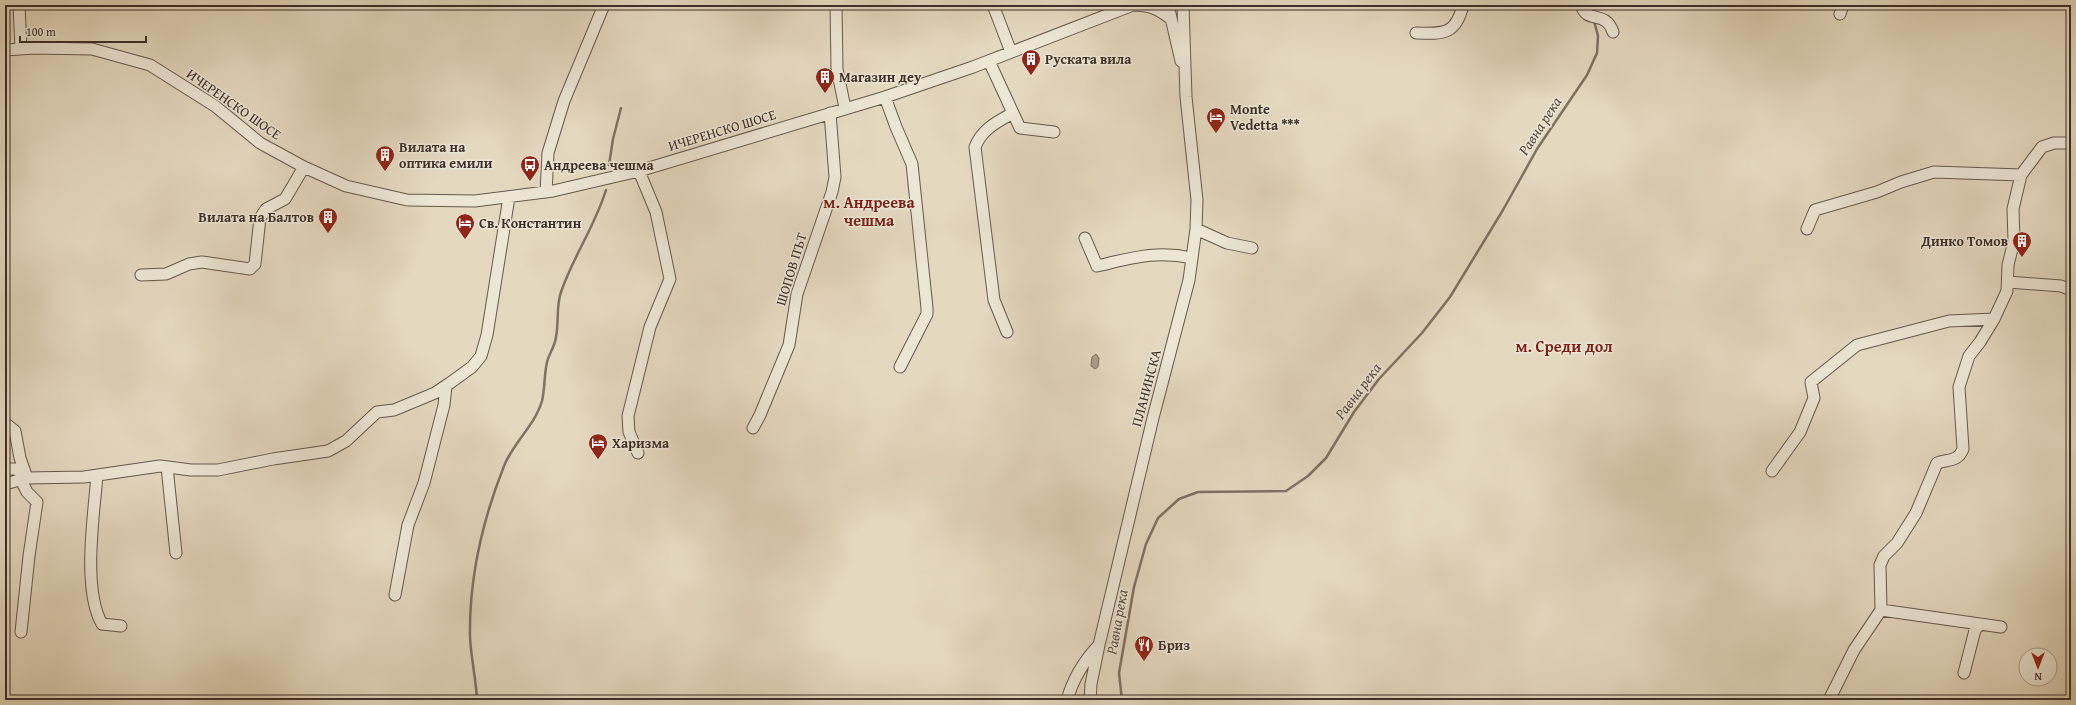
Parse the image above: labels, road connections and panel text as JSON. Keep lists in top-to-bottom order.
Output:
{
  "streets": {
    "street": ["ИЧЕРЕНСКО ШОСЕ", "ШОПОВ ПЪТ", "ПЛАНИНСКА"]
  },
  "crossings": [
    ["ИЧЕРЕНСКО ШОСЕ", "ШОПОВ ПЪТ"]
  ],
  "districts": ["м. Андреева чешма", "м. Среди дол"],
  "water": ["Равна река"],
  "places": {
    "building": [
      "Руската вила",
      "Магазин деу",
      "Вилата на оптика емили",
      "Вилата на Балтов",
      "Динко Томов"
    ],
    "hotel": ["Monte Vedetta ***", "Св. Константин", "Харизма"],
    "bus stop": ["Андреева чешма"],
    "restaurant": ["Бриз"]
  },
  "scale_bar": "100 m",
  "north": "bottom"
}
